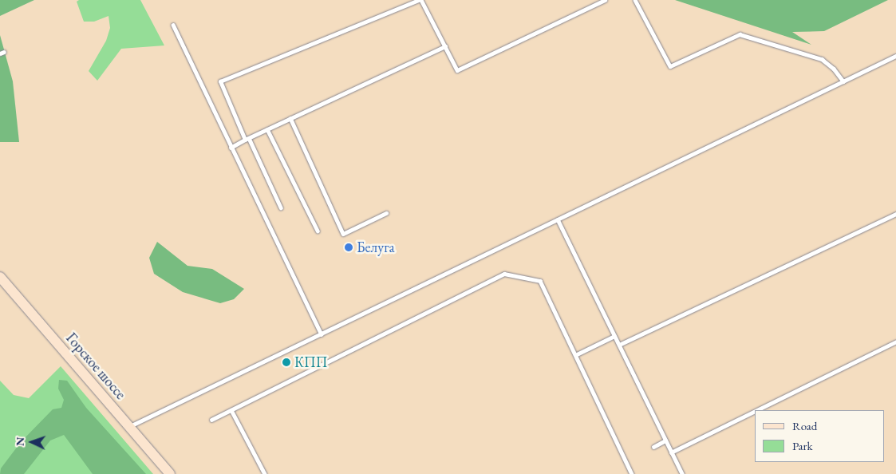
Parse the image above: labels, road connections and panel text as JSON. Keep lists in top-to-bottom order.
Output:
{
  "streets": {
    "main road": ["Горское шоссе"]
  },
  "places": ["Белуга", "КПП"],
  "legend": ["Road", "Park"],
  "north": "left"
}
